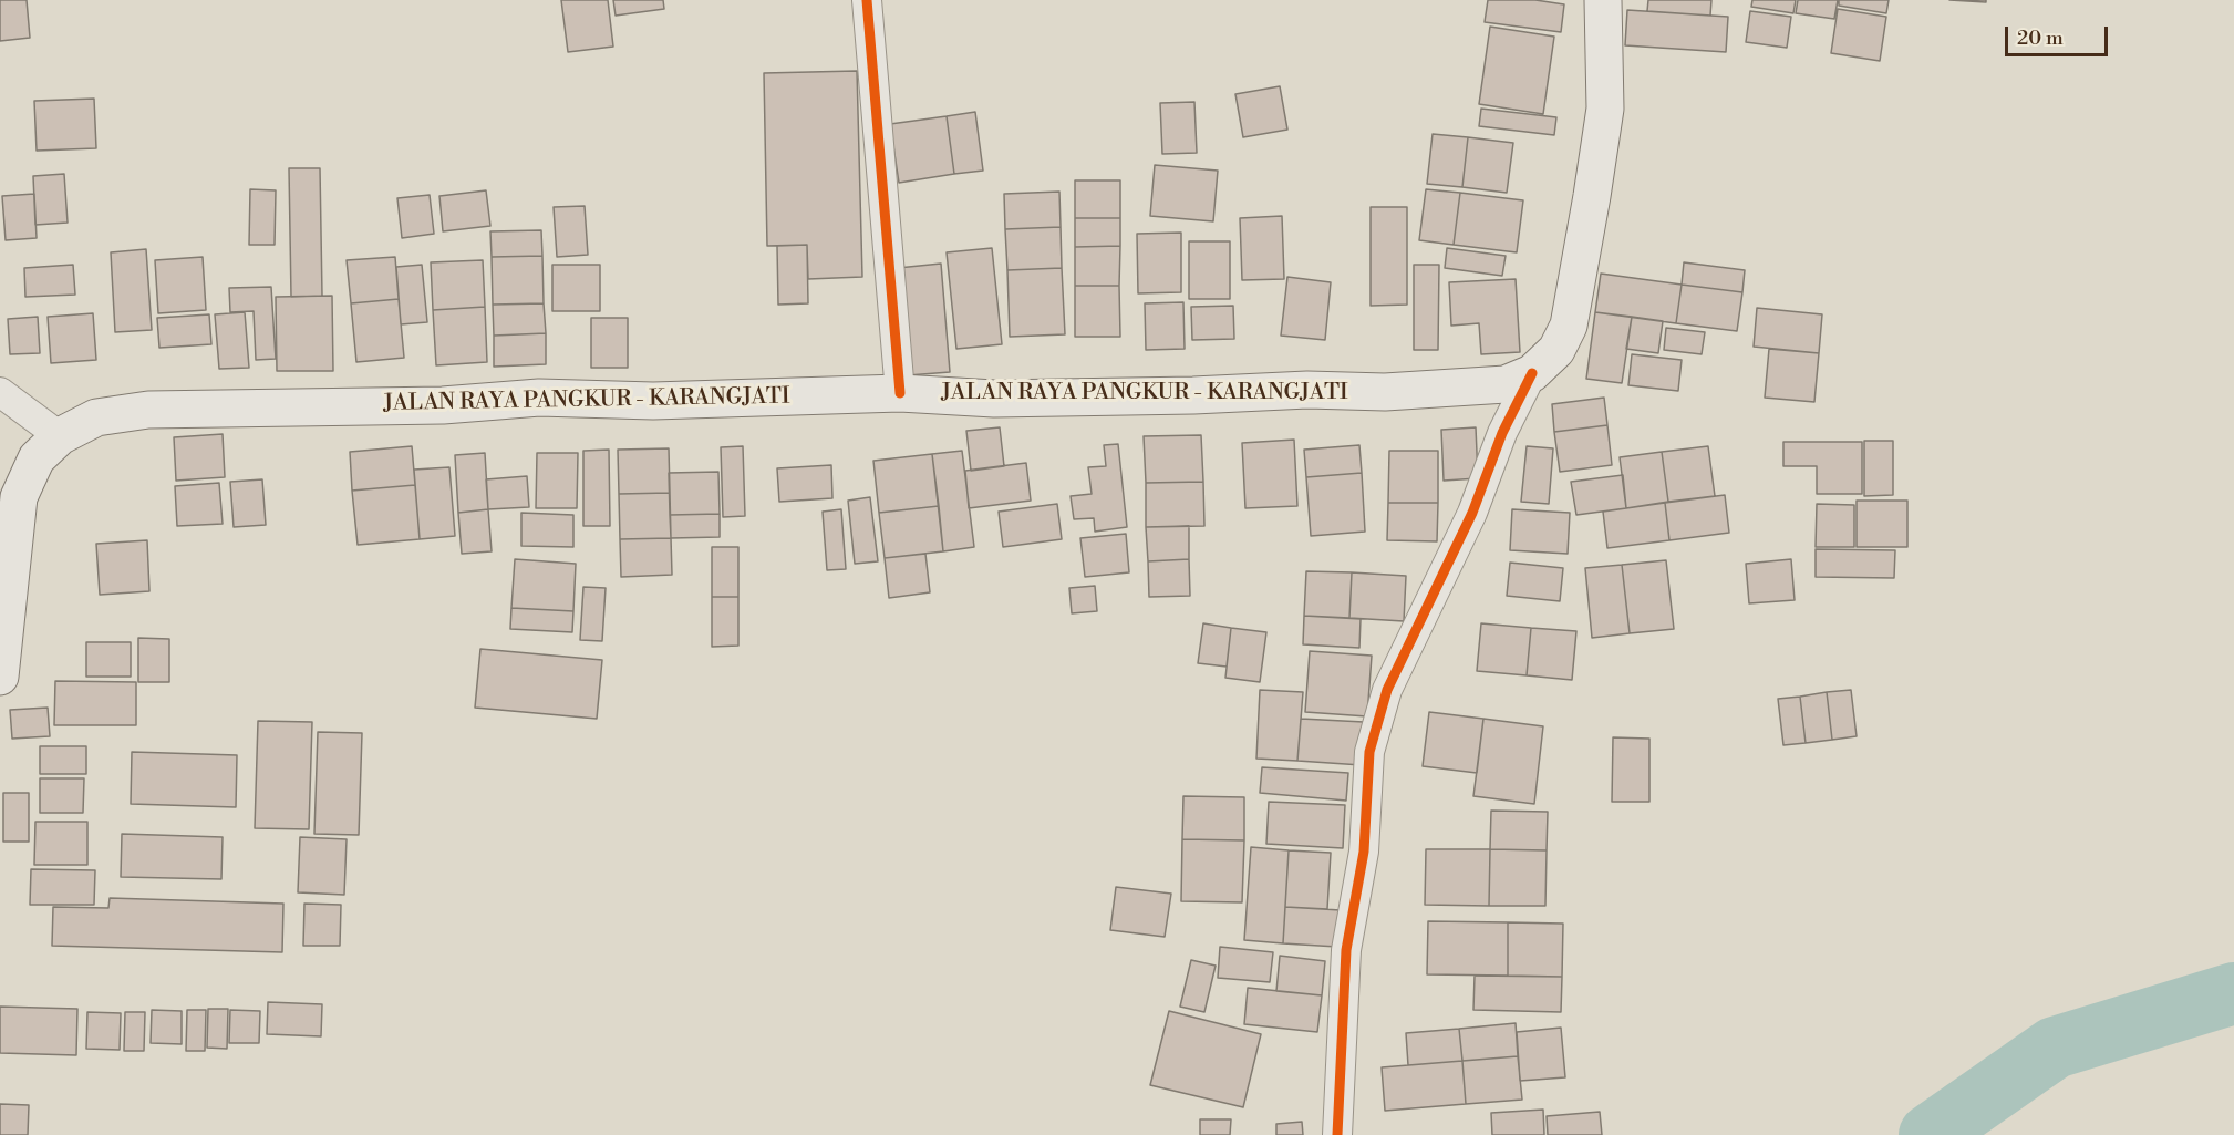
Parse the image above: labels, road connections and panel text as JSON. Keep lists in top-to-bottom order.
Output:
{
  "streets": {
    "main road": ["JALAN RAYA PANGKUR - KARANGJATI"]
  },
  "scale_bar": "20 m"
}
